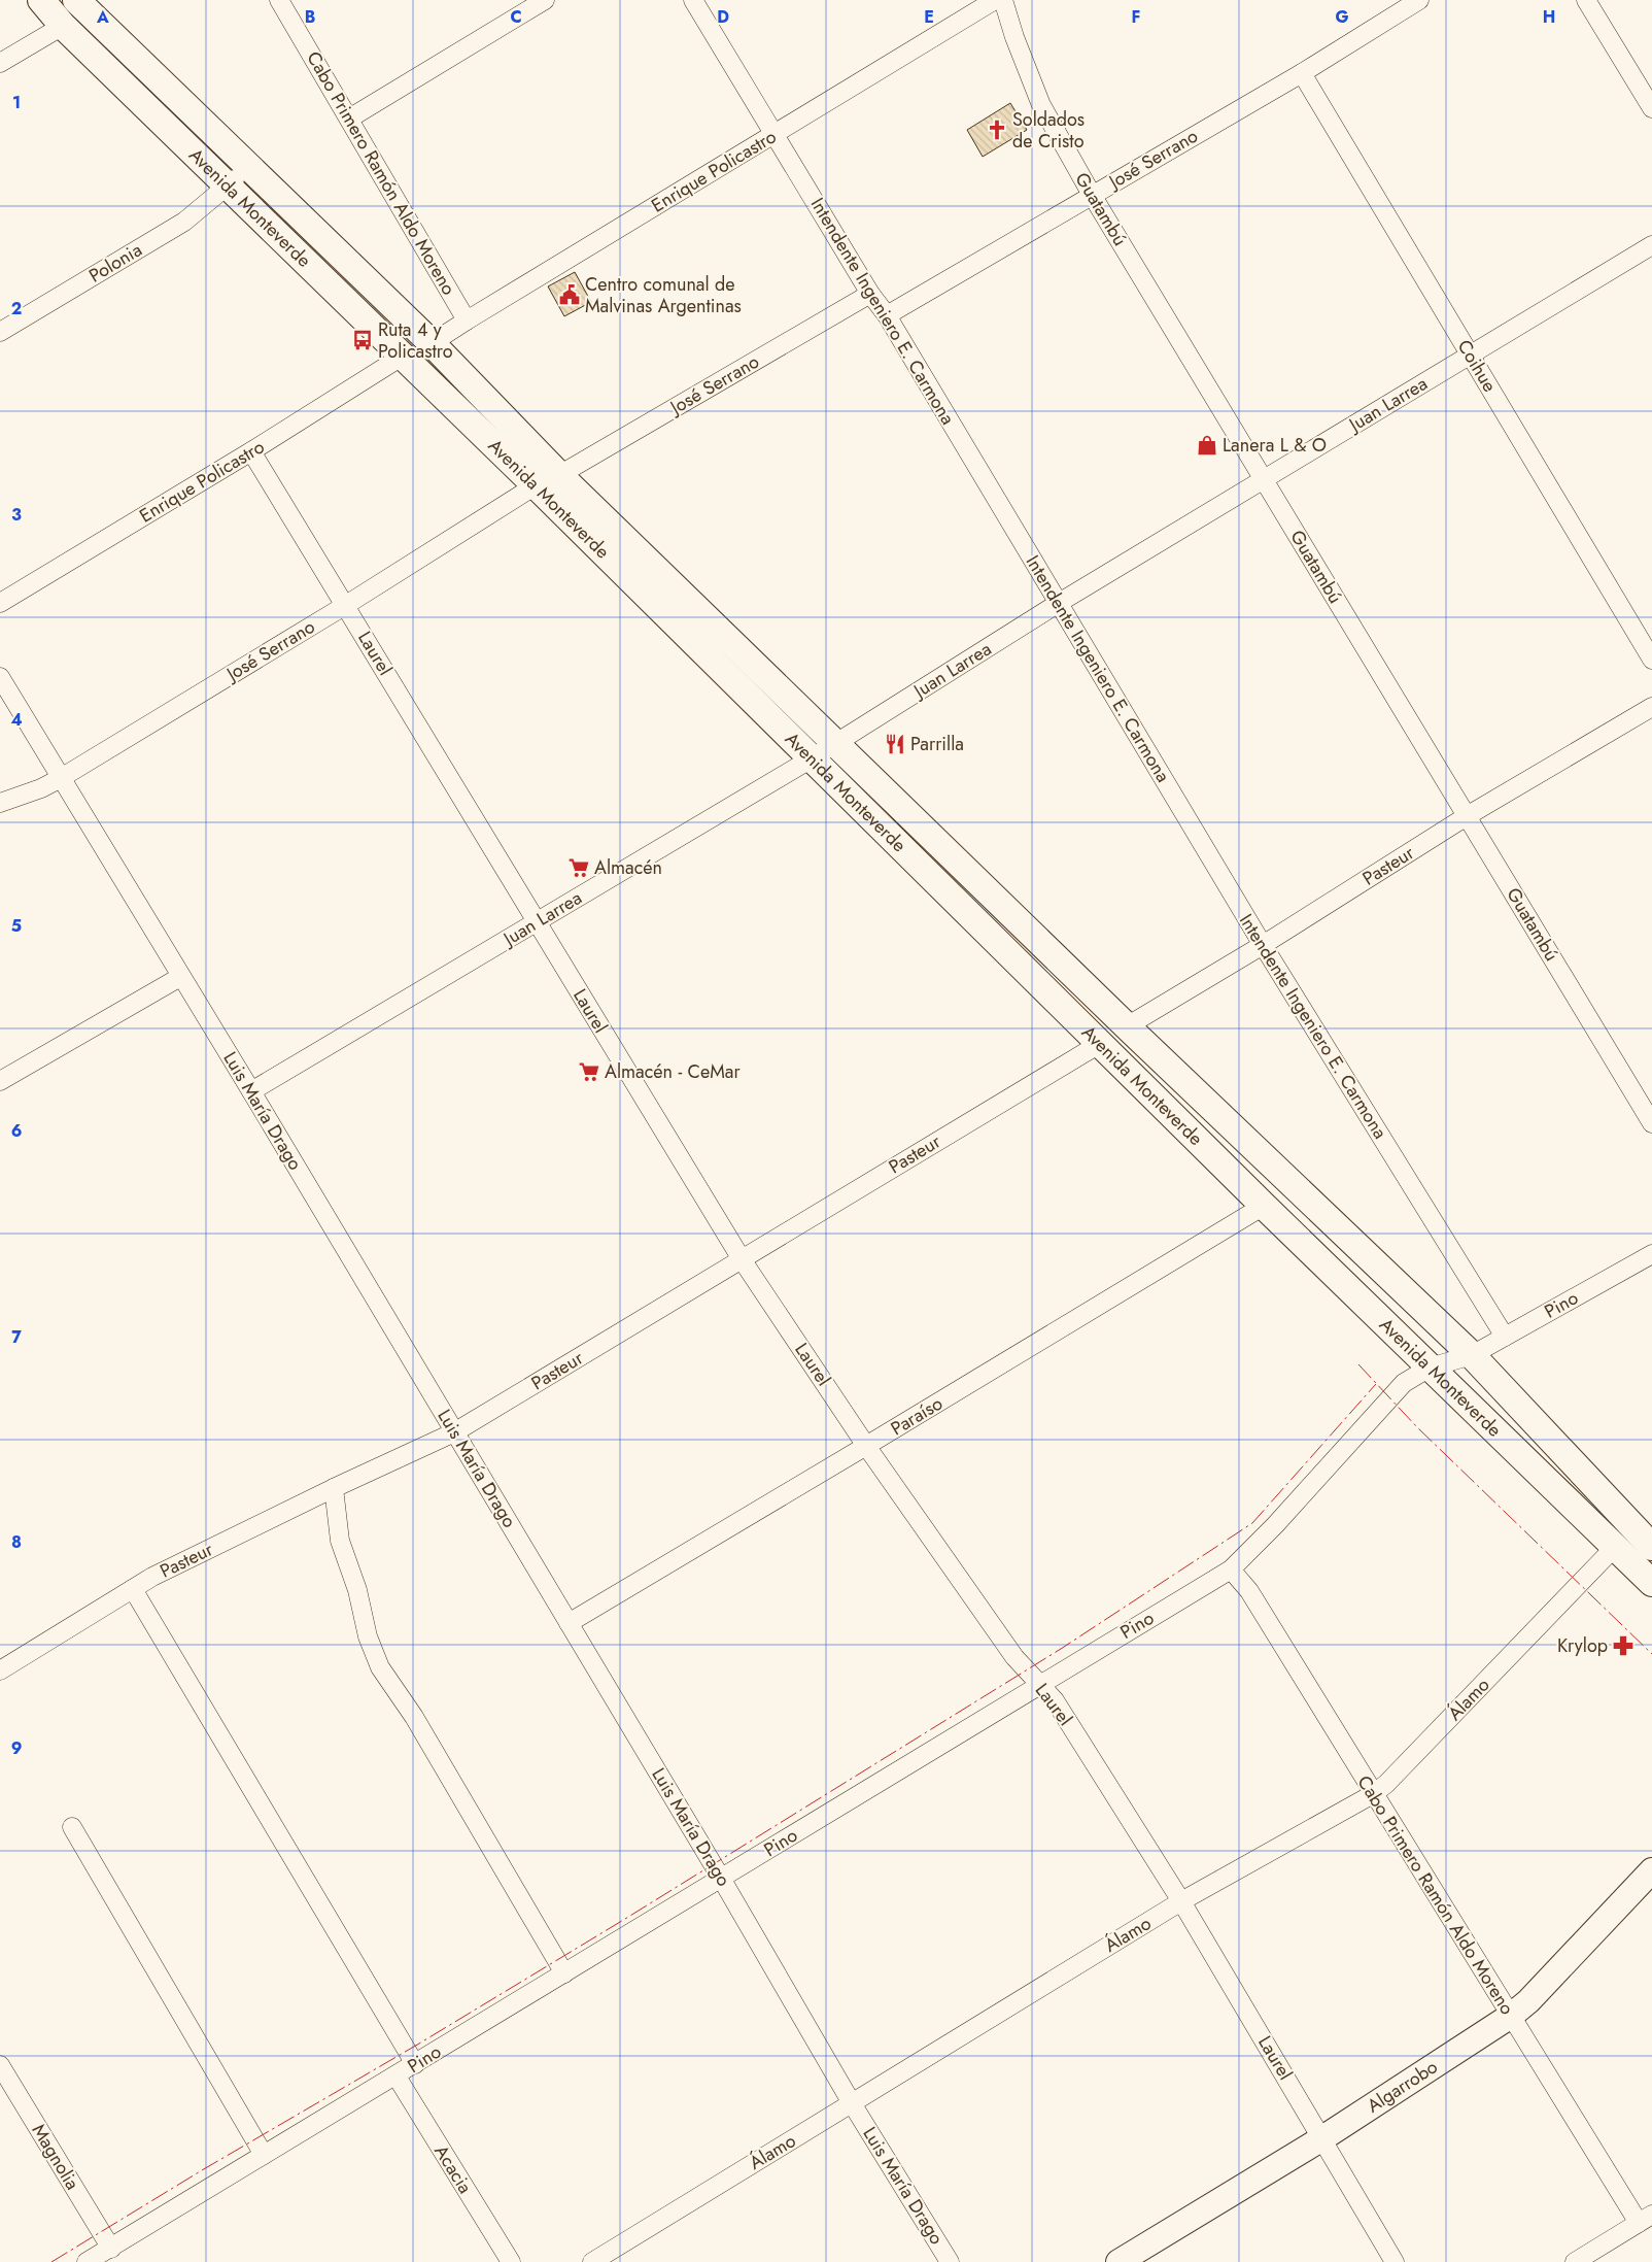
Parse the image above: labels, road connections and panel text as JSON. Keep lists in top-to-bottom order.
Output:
{
  "streets": {
    "main road": ["Avenida Monteverde"],
    "street": [
      "José Serrano",
      "Enrique Policastro",
      "Cabo Primero Ramón Aldo Moreno",
      "Guatambú",
      "Polonia",
      "Intendente Ingeniero E. Carmona",
      "Coihue",
      "Juan Larrea",
      "Laurel",
      "Pasteur",
      "Luis María Drago",
      "Pino",
      "Paraíso",
      "Álamo",
      "Algarrobo",
      "Magnolia",
      "Acacia"
    ]
  },
  "crossings": [
    ["José Serrano", "Avenida Monteverde"],
    ["José Serrano", "Guatambú"],
    ["José Serrano", "Intendente Ingeniero E. Carmona"],
    ["José Serrano", "Coihue"],
    ["José Serrano", "Laurel"],
    ["José Serrano", "Luis María Drago"],
    ["Enrique Policastro", "Cabo Primero Ramón Aldo Moreno"],
    ["Enrique Policastro", "Avenida Monteverde"],
    ["Enrique Policastro", "Intendente Ingeniero E. Carmona"],
    ["Enrique Policastro", "Laurel"],
    ["Cabo Primero Ramón Aldo Moreno", "Pino"],
    ["Cabo Primero Ramón Aldo Moreno", "Álamo"],
    ["Cabo Primero Ramón Aldo Moreno", "Algarrobo"],
    ["Avenida Monteverde", "Polonia"],
    ["Avenida Monteverde", "Juan Larrea"],
    ["Avenida Monteverde", "Pasteur"],
    ["Avenida Monteverde", "Pino"],
    ["Avenida Monteverde", "Paraíso"],
    ["Avenida Monteverde", "Álamo"],
    ["Guatambú", "Juan Larrea"],
    ["Guatambú", "Pasteur"],
    ["Intendente Ingeniero E. Carmona", "Juan Larrea"],
    ["Intendente Ingeniero E. Carmona", "Pasteur"],
    ["Intendente Ingeniero E. Carmona", "Pino"],
    ["Coihue", "Juan Larrea"],
    ["Juan Larrea", "Laurel"],
    ["Juan Larrea", "Luis María Drago"],
    ["Laurel", "Pasteur"],
    ["Laurel", "Pino"],
    ["Laurel", "Paraíso"],
    ["Laurel", "Álamo"],
    ["Laurel", "Algarrobo"],
    ["Pasteur", "Luis María Drago"],
    ["Luis María Drago", "Pino"],
    ["Luis María Drago", "Paraíso"],
    ["Luis María Drago", "Álamo"],
    ["Pino", "Magnolia"],
    ["Pino", "Acacia"]
  ],
  "places": {
    "church": ["Soldados de Cristo"],
    "public building": ["Centro comunal de Malvinas Argentinas"],
    "bus stop": ["Ruta 4 y Policastro"],
    "shop": ["Lanera L & O"],
    "restaurant": ["Parrilla"],
    "supermarket": ["Almacén", "Almacén - CeMar"],
    "pharmacy": ["Krylop"]
  },
  "grid": {
    "columns": [
      "A",
      "B",
      "C",
      "D",
      "E",
      "F",
      "G",
      "H"
    ],
    "rows": [
      "1",
      "2",
      "3",
      "4",
      "5",
      "6",
      "7",
      "8",
      "9"
    ]
  }
}
